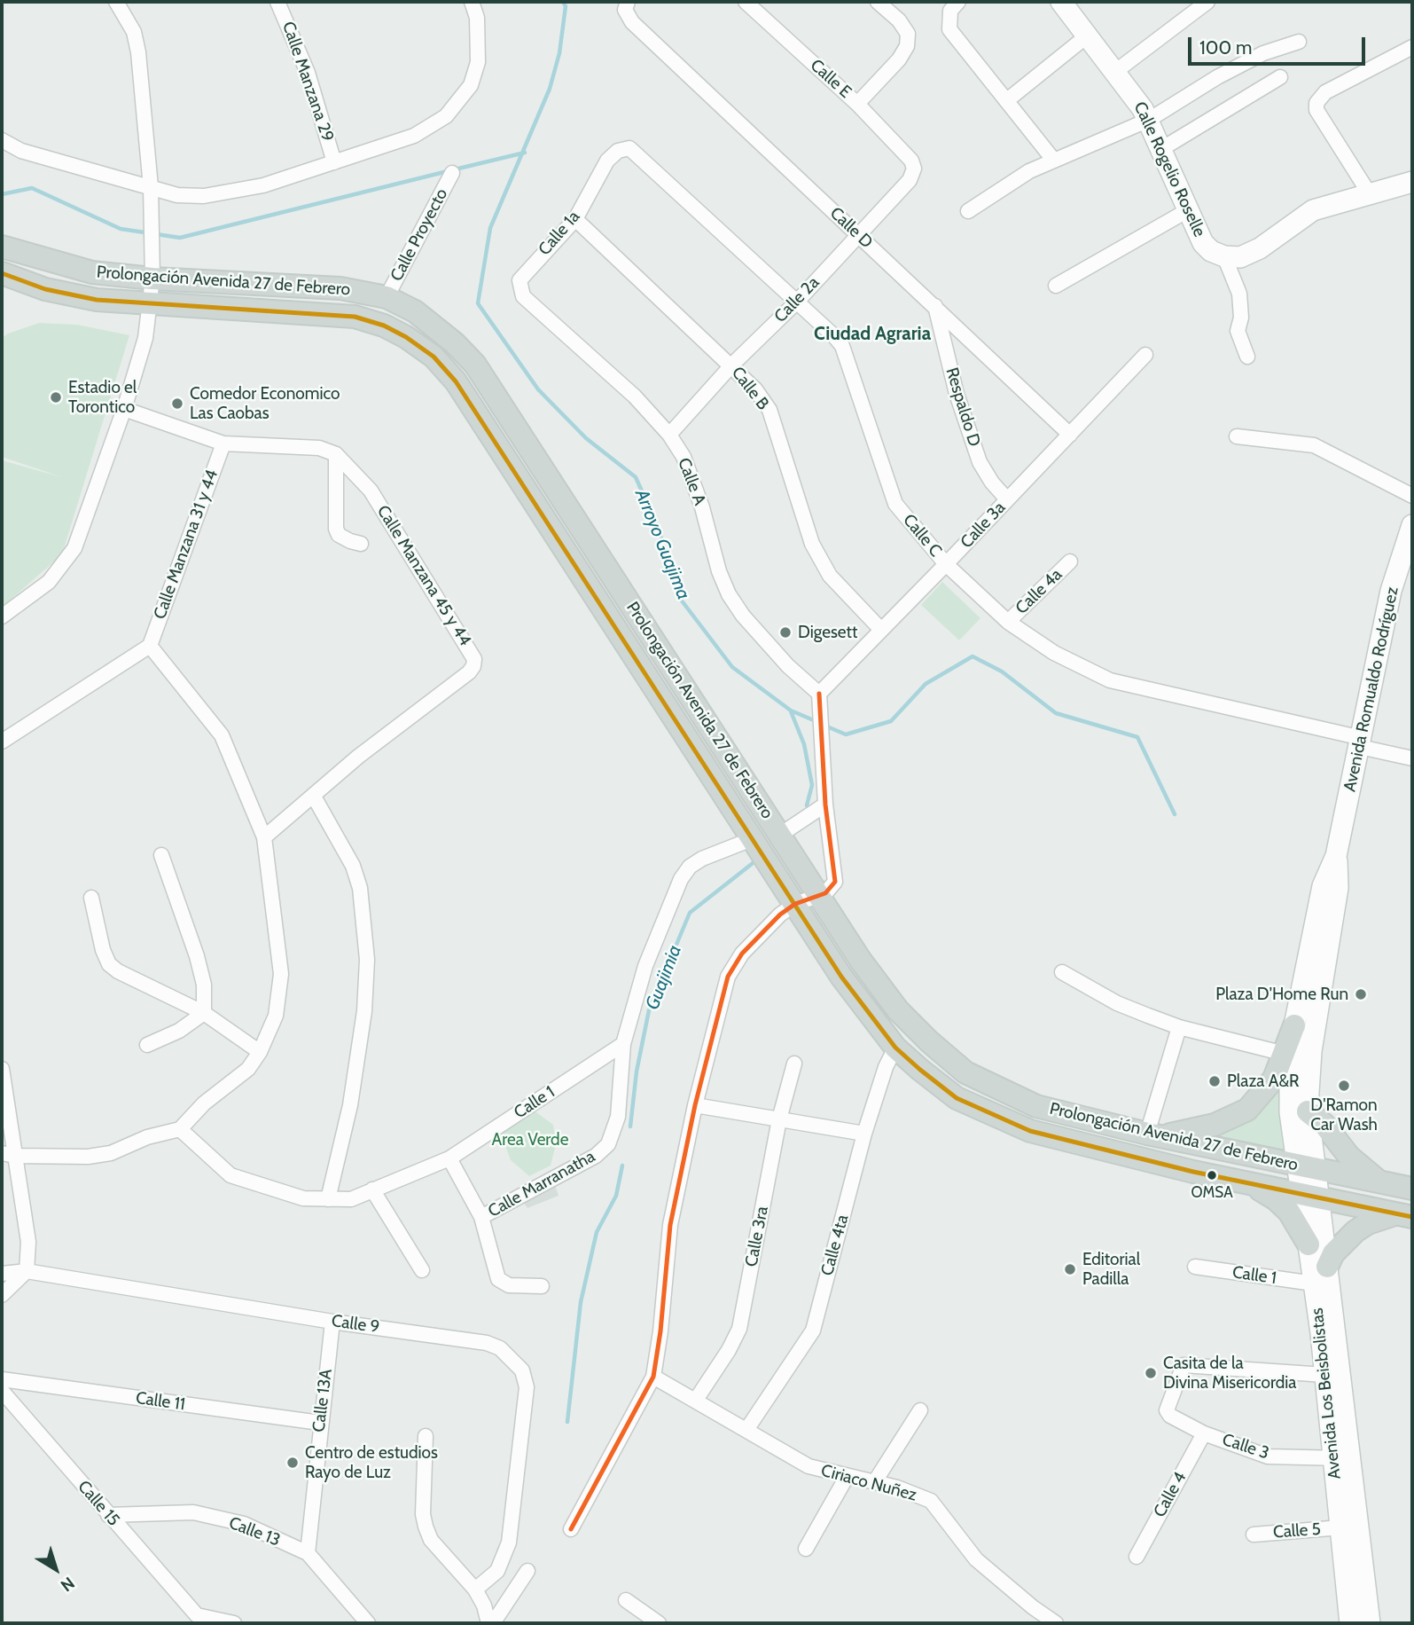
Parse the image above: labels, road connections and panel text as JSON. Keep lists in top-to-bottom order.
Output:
{
  "streets": {
    "main road": [
      "Calle Rogelio Roselle",
      "Prolongación Avenida 27 de Febrero",
      "Avenida Romualdo Rodríguez",
      "Avenida Los Beisbolistas"
    ],
    "street": [
      "Calle E",
      "Calle Manzana 29",
      "Calle D",
      "Calle 1a",
      "Calle Proyecto",
      "Calle 2a",
      "Calle B",
      "Respaldo D",
      "Calle A",
      "Calle 3a",
      "Calle C",
      "Calle Manzana 31 y 44",
      "Calle Manzana 45 y 44",
      "Calle 4a",
      "Calle 1",
      "Calle Marranatha",
      "Calle 3ra",
      "Calle 4ta",
      "Calle 9",
      "Calle 13A",
      "Calle 11",
      "Calle 3",
      "Ciriaco Nuñez",
      "Calle 4",
      "Calle 15",
      "Calle 5",
      "Calle 13"
    ]
  },
  "crossings": [
    ["Calle E", "Calle 2a"],
    ["Calle D", "Calle 2a"],
    ["Calle D", "Respaldo D"],
    ["Calle D", "Calle 3a"],
    ["Calle 1a", "Calle B"],
    ["Calle 1a", "Calle A"],
    ["Calle 1a", "Calle C"],
    ["Calle Proyecto", "Prolongación Avenida 27 de Febrero"],
    ["Prolongación Avenida 27 de Febrero", "Avenida Romualdo Rodríguez"],
    ["Prolongación Avenida 27 de Febrero", "Calle 4ta"],
    ["Prolongación Avenida 27 de Febrero", "Avenida Los Beisbolistas"],
    ["Calle 2a", "Calle B"],
    ["Calle 2a", "Calle A"],
    ["Calle 2a", "Calle C"],
    ["Calle B", "Calle 3a"],
    ["Respaldo D", "Calle 3a"],
    ["Calle A", "Calle 3a"],
    ["Calle 3a", "Calle C"],
    ["Calle C", "Calle 4a"],
    ["Calle C", "Avenida Romualdo Rodríguez"],
    ["Avenida Romualdo Rodríguez", "Avenida Los Beisbolistas"],
    ["Calle 1", "Calle Marranatha"],
    ["Calle 1", "Avenida Los Beisbolistas"],
    ["Calle 3ra", "Ciriaco Nuñez"],
    ["Calle 4ta", "Ciriaco Nuñez"],
    ["Calle 9", "Calle 13A"],
    ["Avenida Los Beisbolistas", "Calle 3"],
    ["Avenida Los Beisbolistas", "Calle 5"],
    ["Calle 13A", "Calle 11"],
    ["Calle 13A", "Calle 13"],
    ["Calle 3", "Calle 4"],
    ["Calle 15", "Calle 13"]
  ],
  "districts": ["Ciudad Agraria"],
  "water": ["Arroyo Guajima", "Guajimia"],
  "parks": ["Area Verde"],
  "places": [
    "Estadio el Torontico",
    "Comedor Economico Las Caobas",
    "Digesett",
    "Plaza D'Home Run",
    "Plaza A&R",
    "D'Ramon Car Wash",
    "OMSA",
    "Editorial Padilla",
    "Casita de la Divina Misericordia",
    "Centro de estudios Rayo de Luz"
  ],
  "scale_bar": "100 m",
  "north": "bottom right"
}
